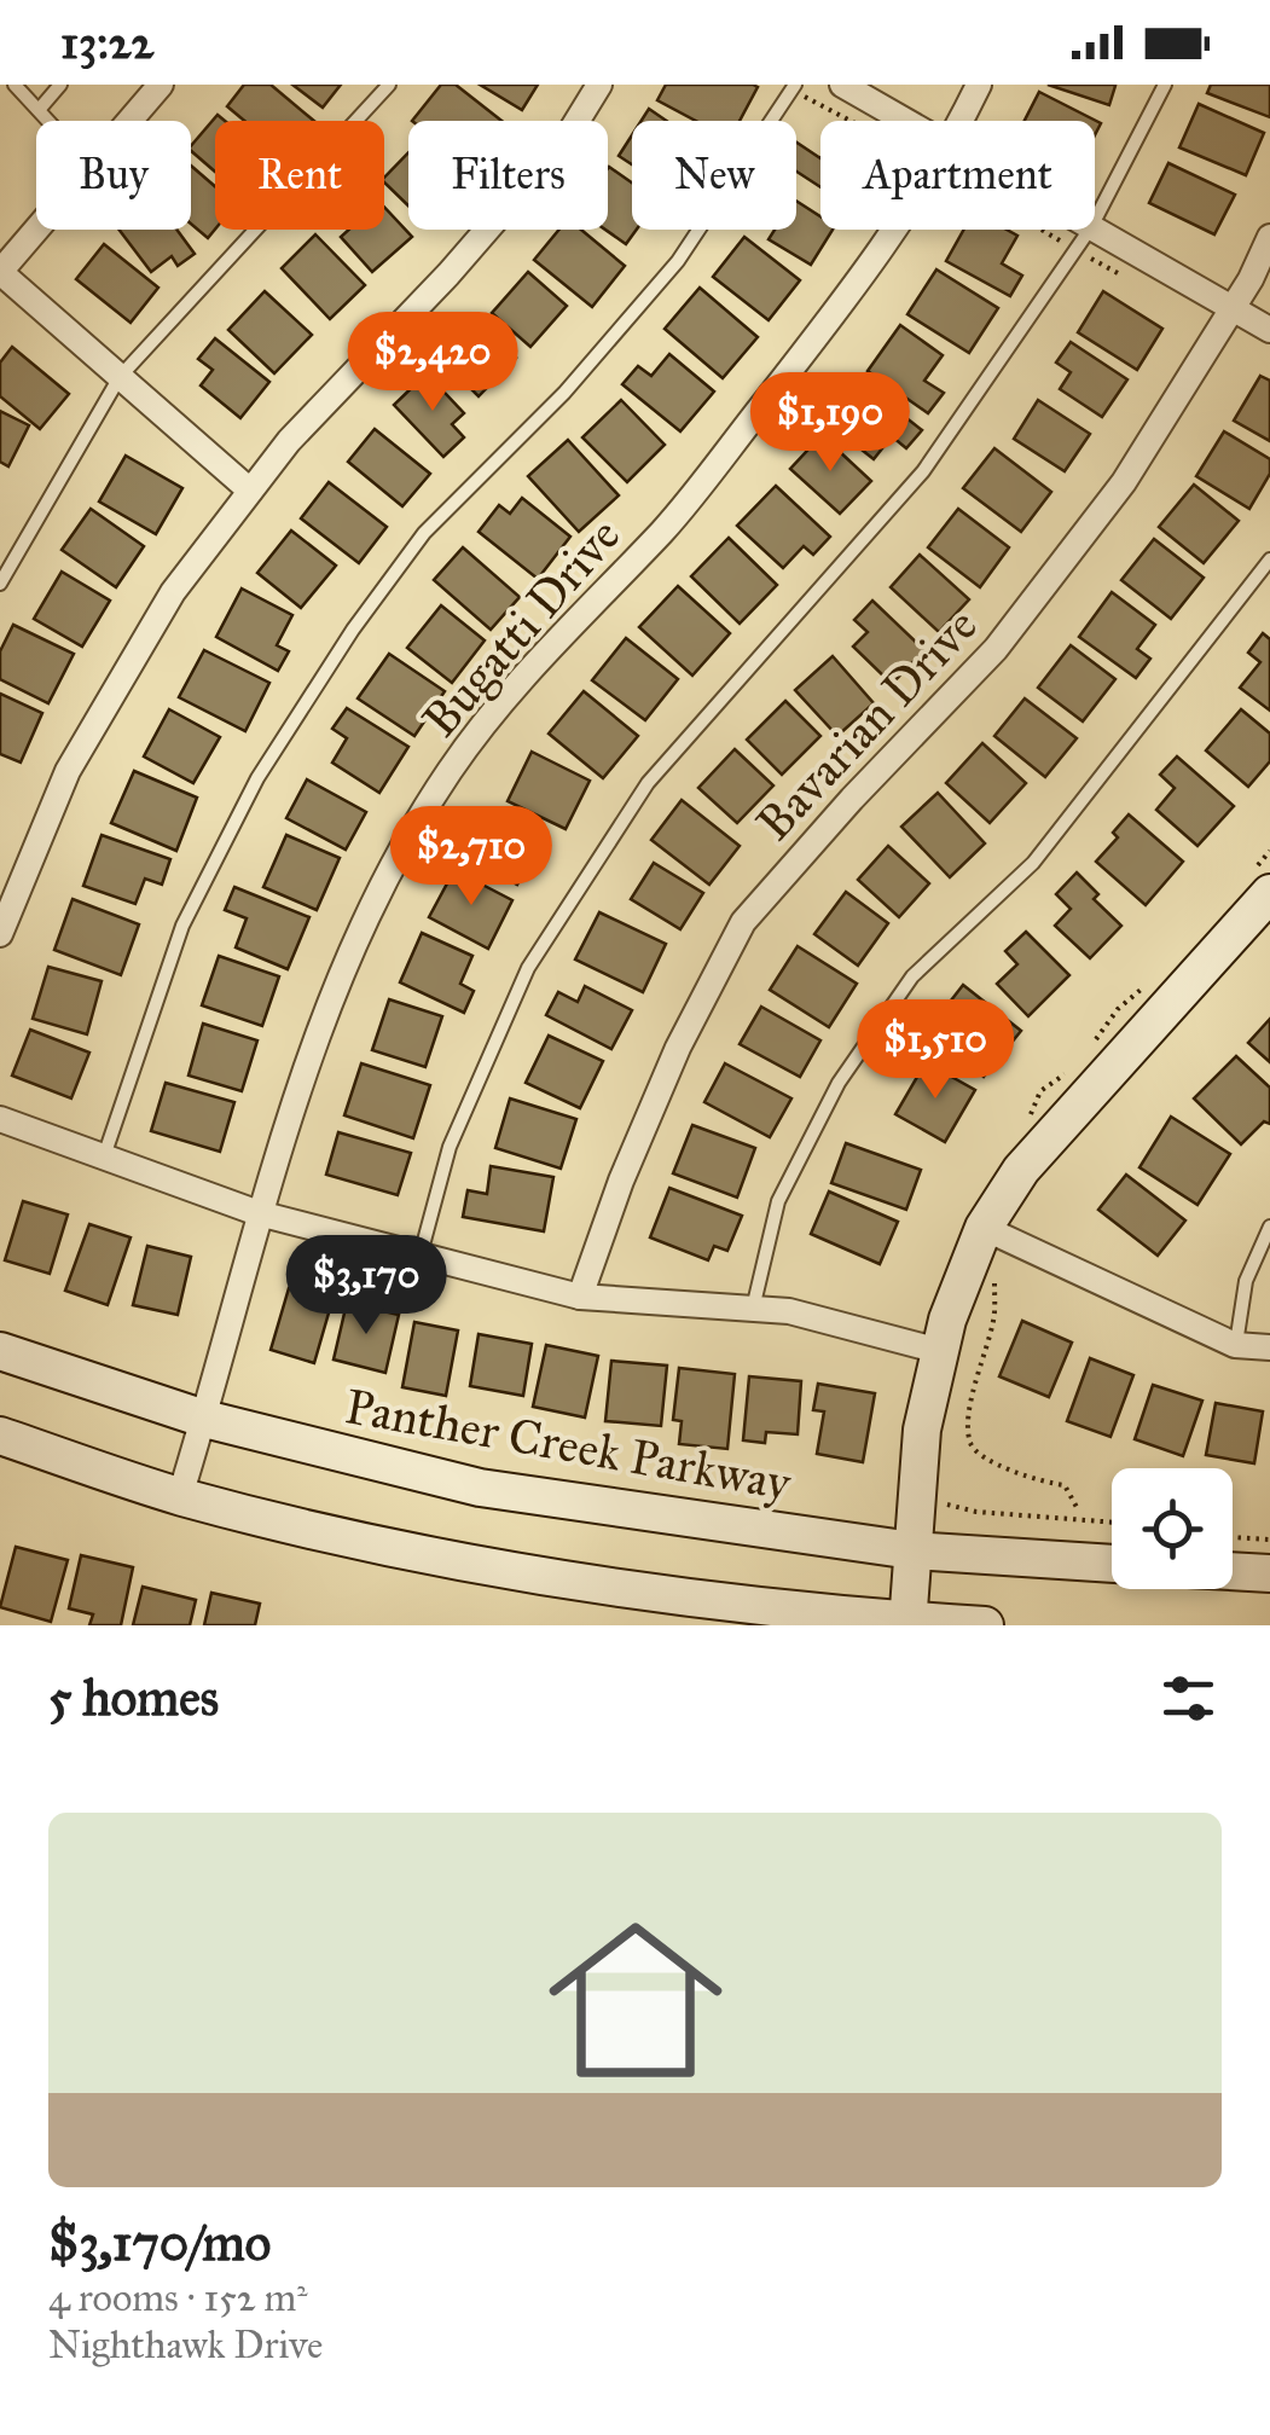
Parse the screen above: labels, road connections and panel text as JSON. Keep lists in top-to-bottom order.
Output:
{
  "streets": {
    "main road": ["Panther Creek Parkway"],
    "street": ["Bugatti Drive", "Bavarian Drive"]
  },
  "crossings": [
    ["Bugatti Drive", "Panther Creek Parkway"]
  ],
  "page": {
    "status": "13:22",
    "chip": [
      "Buy",
      "Rent",
      "Filters",
      "New",
      "Apartment"
    ],
    "price": [
      "$2,420",
      "$1,190",
      "$2,710",
      "$1,510",
      "$3,170"
    ],
    "heading": "5 homes",
    "list": [
      {
        "name": "$3,170/mo",
        "note": "4 rooms · 152 m² · Nighthawk Drive"
      }
    ]
  }
}
